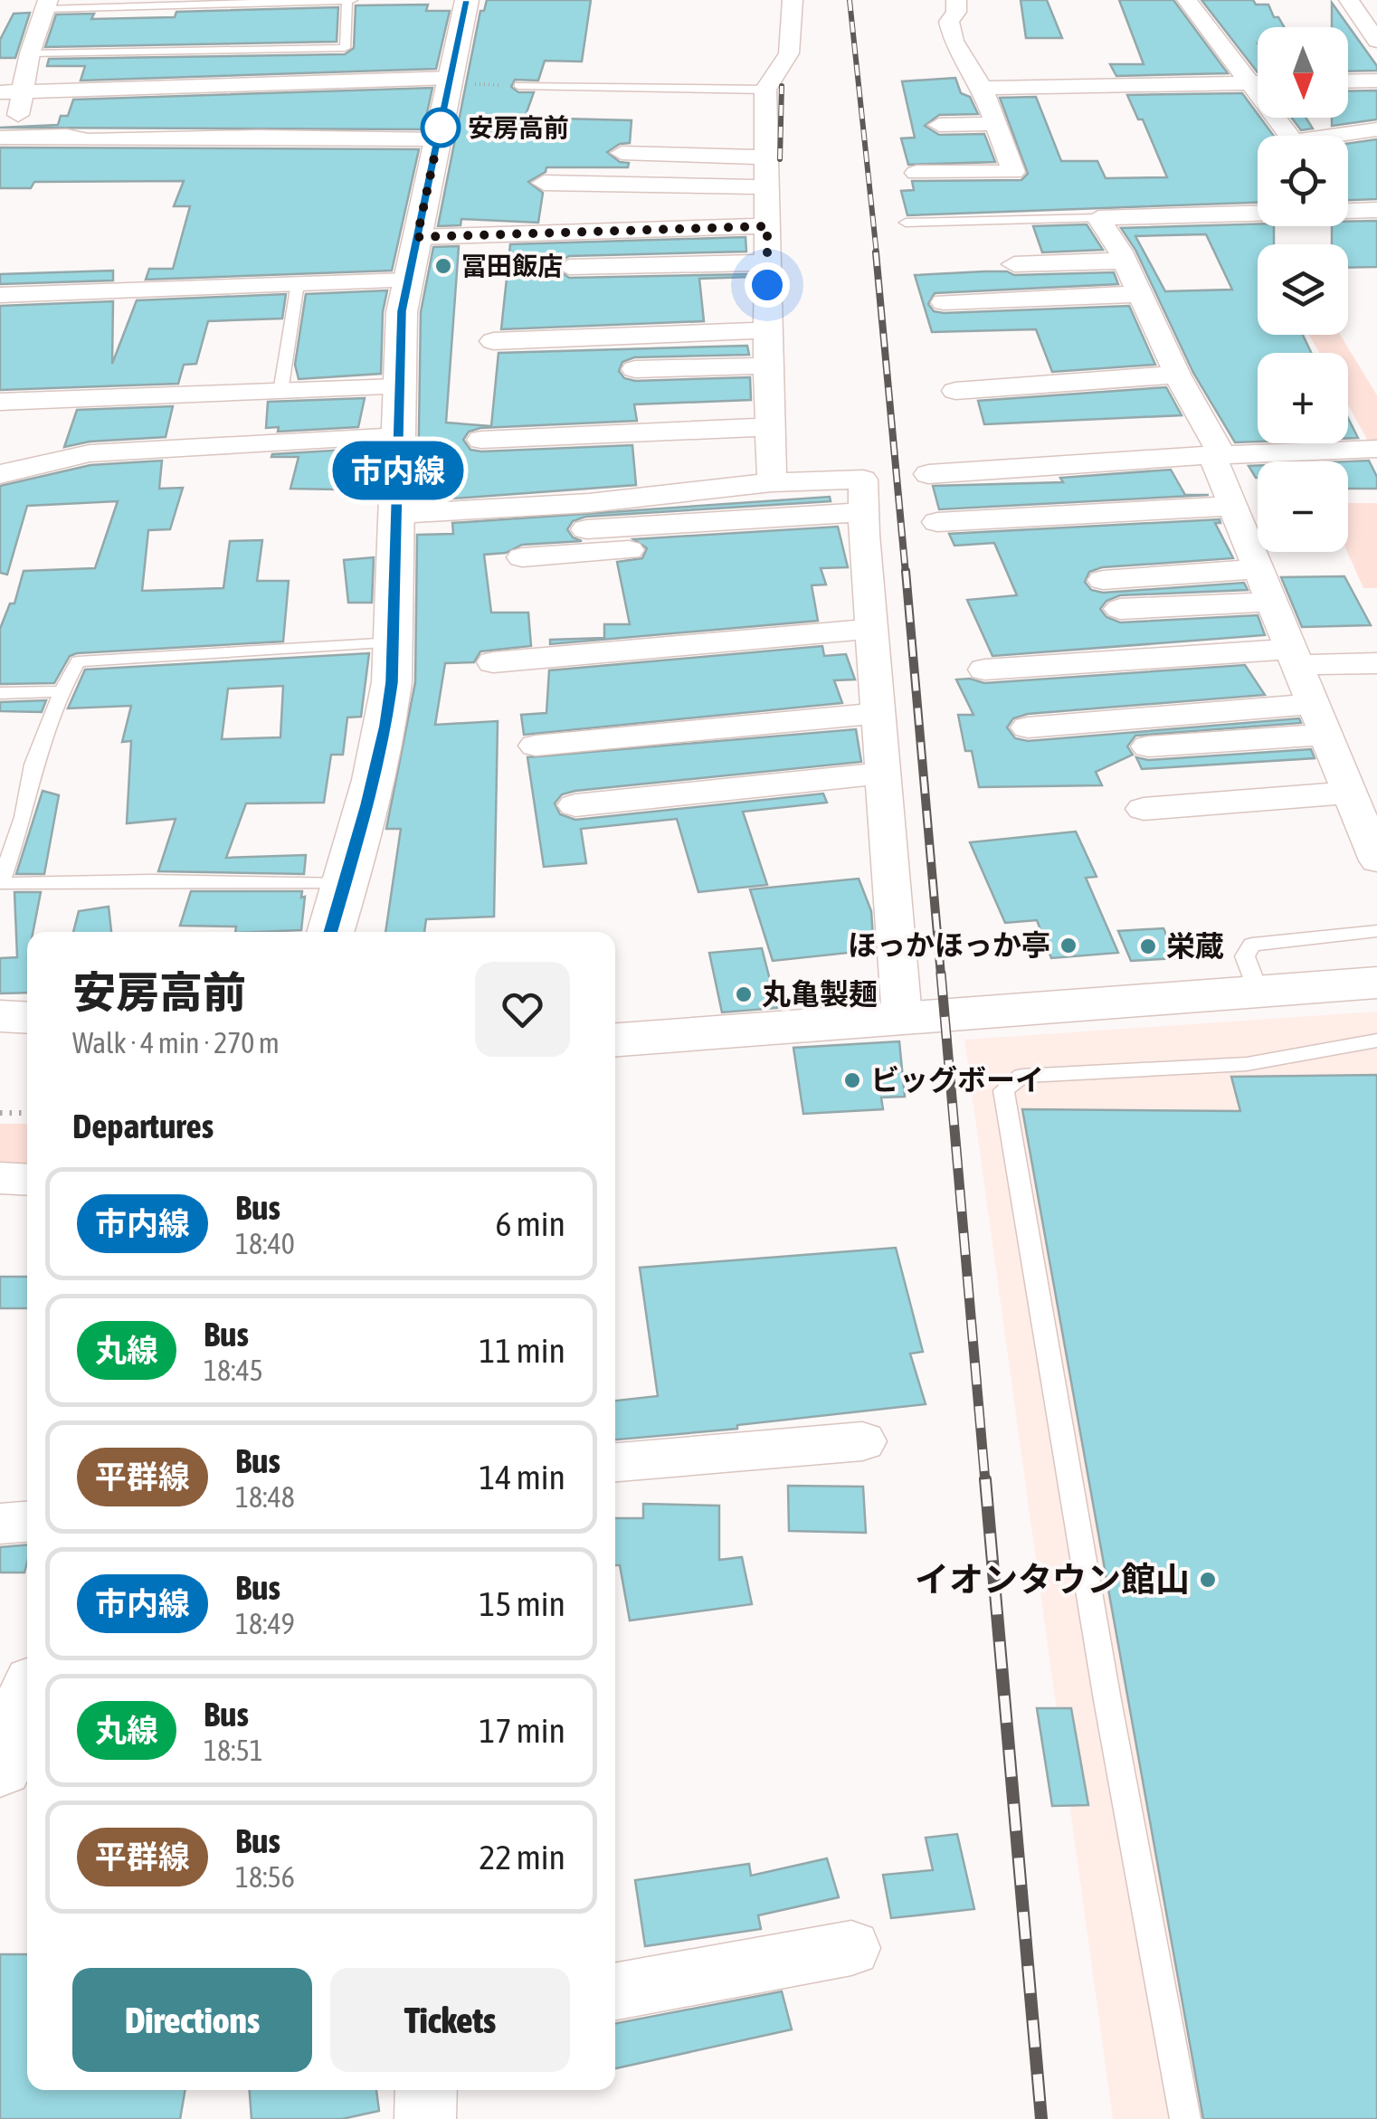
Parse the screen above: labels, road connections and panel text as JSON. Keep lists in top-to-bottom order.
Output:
{
  "places": [
    "安房高前",
    "冨田飯店",
    "ほっかほっか亭",
    "栄蔵",
    "丸亀製麺",
    "ビッグボーイ",
    "イオンタウン館山"
  ],
  "lines": ["bus line 市内線"],
  "north": "bottom",
  "page": {
    "on_map": "市内線",
    "map_buttons": ["+", "−"],
    "heading": [
      ["安房高前", "Walk · 4 min · 270 m"],
      "Departures"
    ],
    "list": [
      {
        "mark": "市内線",
        "name": "Bus",
        "note": "18:40",
        "value": "6 min"
      },
      {
        "mark": "丸線",
        "name": "Bus",
        "note": "18:45",
        "value": "11 min"
      },
      {
        "mark": "平群線",
        "name": "Bus",
        "note": "18:48",
        "value": "14 min"
      },
      {
        "mark": "市内線",
        "name": "Bus",
        "note": "18:49",
        "value": "15 min"
      },
      {
        "mark": "丸線",
        "name": "Bus",
        "note": "18:51",
        "value": "17 min"
      },
      {
        "mark": "平群線",
        "name": "Bus",
        "note": "18:56",
        "value": "22 min"
      }
    ],
    "buttons": ["Directions", "Tickets"]
  }
}
